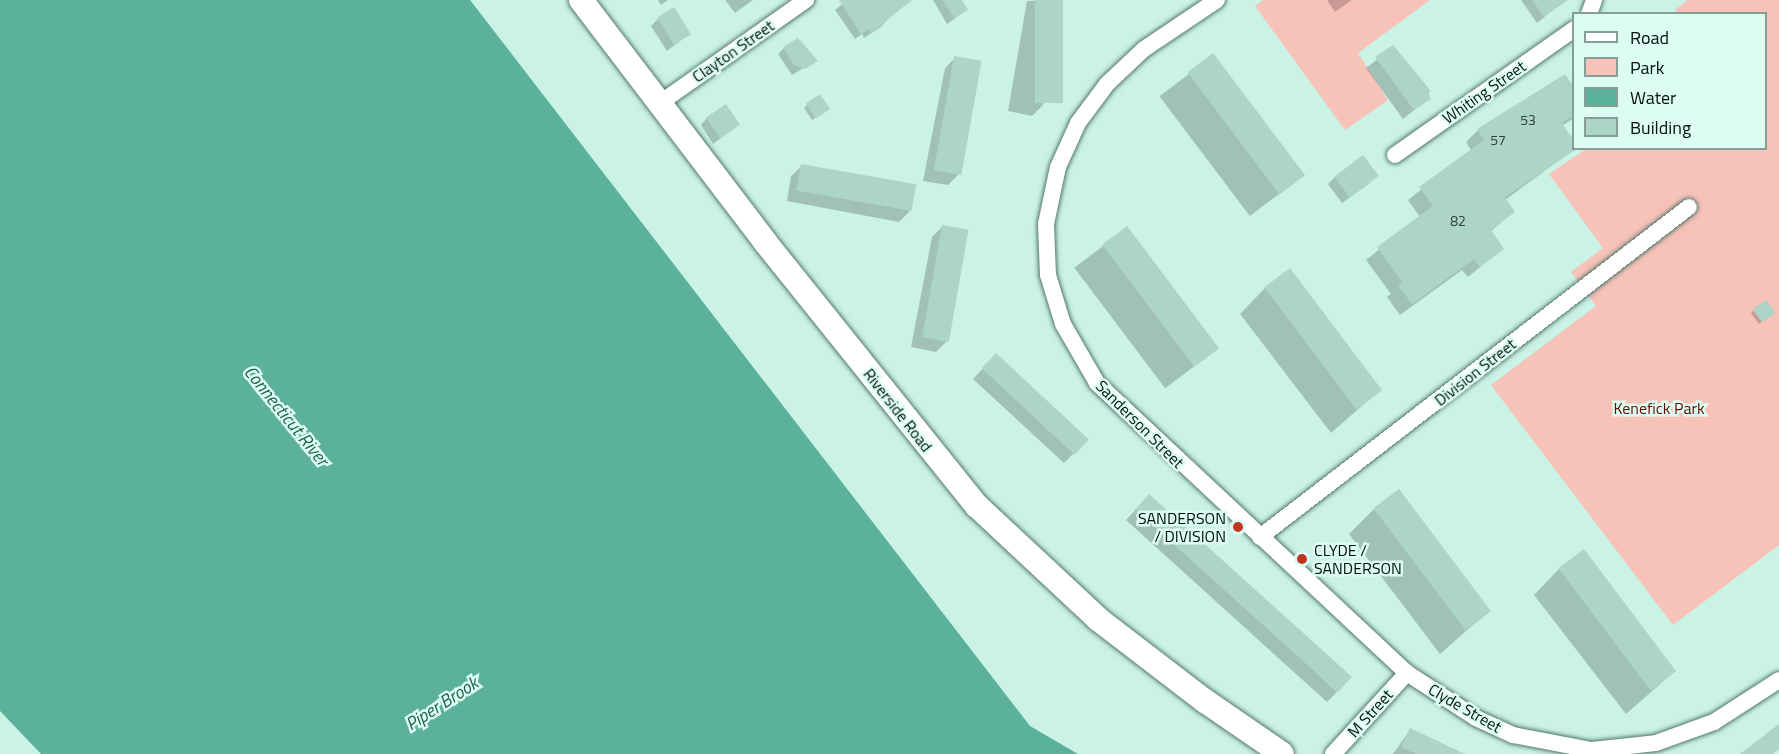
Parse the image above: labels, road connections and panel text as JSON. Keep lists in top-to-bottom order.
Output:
{
  "streets": {
    "street": [
      "Clayton Street",
      "Whiting Street",
      "Division Street",
      "Riverside Road",
      "Sanderson Street",
      "Clyde Street",
      "M Street"
    ]
  },
  "crossings": [
    ["Clayton Street", "Riverside Road"],
    ["Division Street", "Sanderson Street"],
    ["Division Street", "Clyde Street"],
    ["Sanderson Street", "Clyde Street"],
    ["Clyde Street", "M Street"]
  ],
  "water": ["Connecticut River", "Piper Brook"],
  "parks": ["Kenefick Park"],
  "places": ["SANDERSON / DIVISION", "CLYDE / SANDERSON"],
  "house_numbers": ["53", "57", "82"],
  "legend": [
    "Road",
    "Park",
    "Water",
    "Building"
  ]
}
